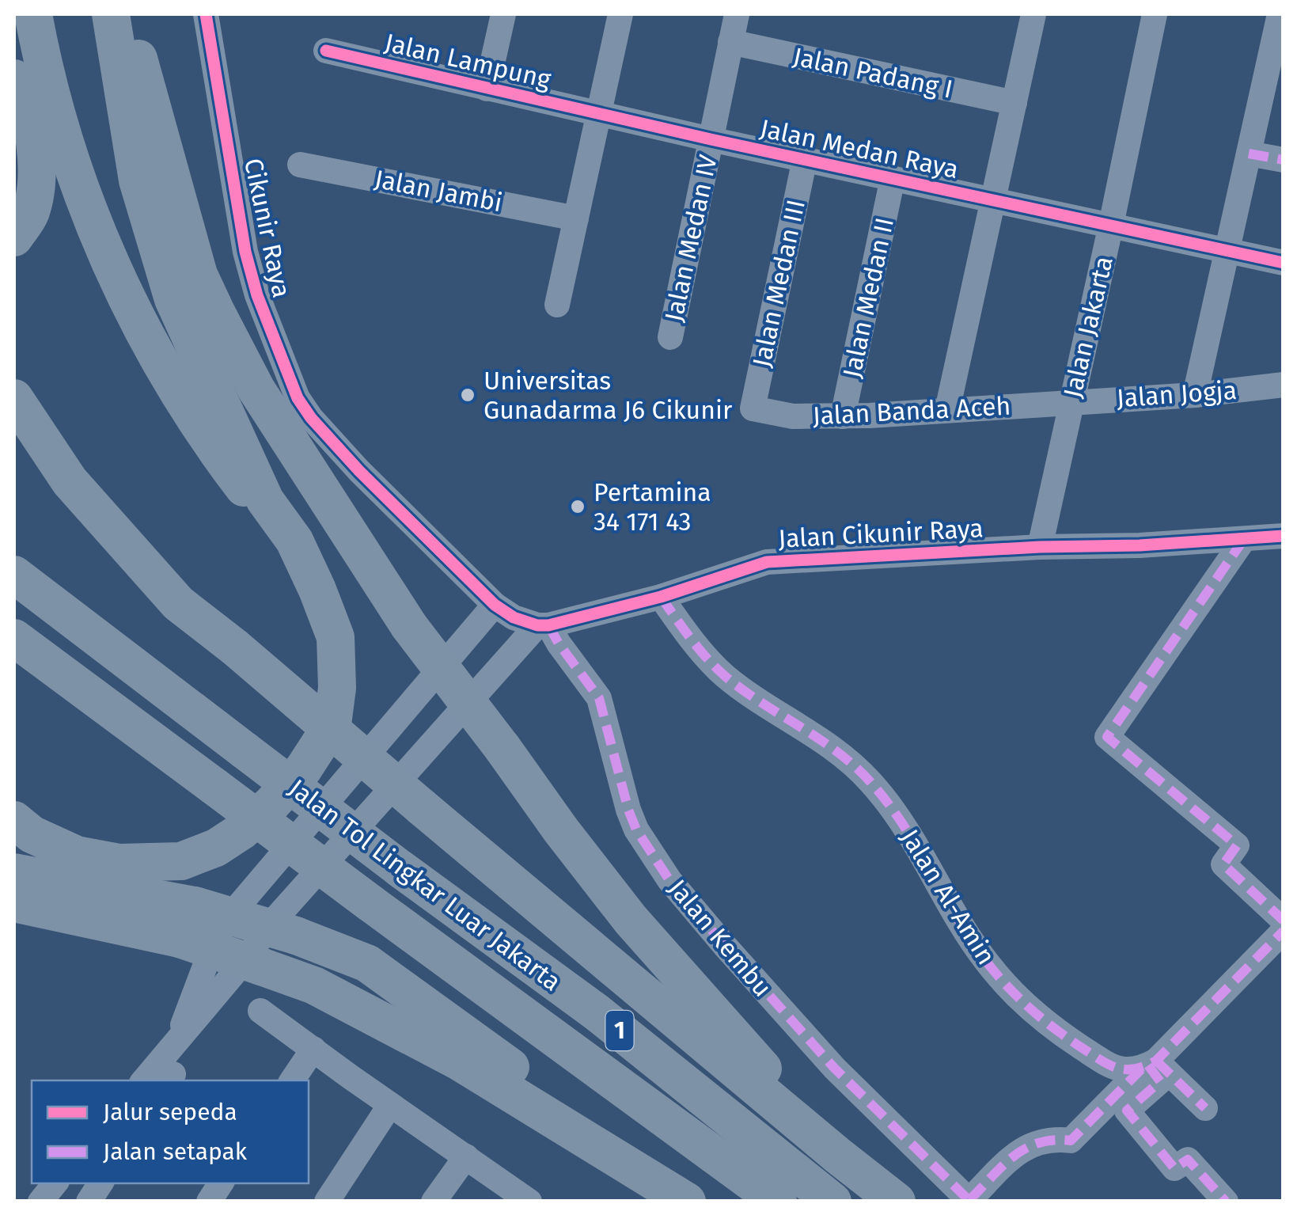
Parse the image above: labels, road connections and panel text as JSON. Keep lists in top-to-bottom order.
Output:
{
  "streets": {
    "highway": ["Jalan Tol Lingkar Luar Jakarta", "1"],
    "street": [
      "Jalan Lampung",
      "Jalan Padang I",
      "Jalan Medan Raya",
      "Jalan Jambi",
      "Cikunir Raya",
      "Jalan Medan IV",
      "Jalan Medan III",
      "Jalan Medan II",
      "Jalan Jakarta",
      "Jalan Jogja",
      "Jalan Banda Aceh",
      "Jalan Cikunir Raya",
      "Jalan Al-Amin",
      "Jalan Kembu"
    ]
  },
  "crossings": [
    ["Jalan Lampung", "Jalan Medan Raya"],
    ["Jalan Padang I", "Jalan Medan IV"],
    ["Jalan Medan Raya", "Jalan Medan IV"],
    ["Jalan Medan Raya", "Jalan Medan III"],
    ["Jalan Medan Raya", "Jalan Medan II"],
    ["Jalan Medan Raya", "Jalan Jakarta"],
    ["Jalan Medan III", "Jalan Banda Aceh"],
    ["Jalan Medan II", "Jalan Banda Aceh"],
    ["Jalan Jakarta", "Jalan Jogja"],
    ["Jalan Jakarta", "Jalan Banda Aceh"],
    ["Jalan Jakarta", "Jalan Cikunir Raya"],
    ["Jalan Jogja", "Jalan Banda Aceh"],
    ["Jalan Cikunir Raya", "Jalan Al-Amin"],
    ["Jalan Cikunir Raya", "Jalan Kembu"]
  ],
  "places": ["Universitas Gunadarma J6 Cikunir", "Pertamina 34 171 43"],
  "legend": ["Jalur sepeda", "Jalan setapak"]
}
